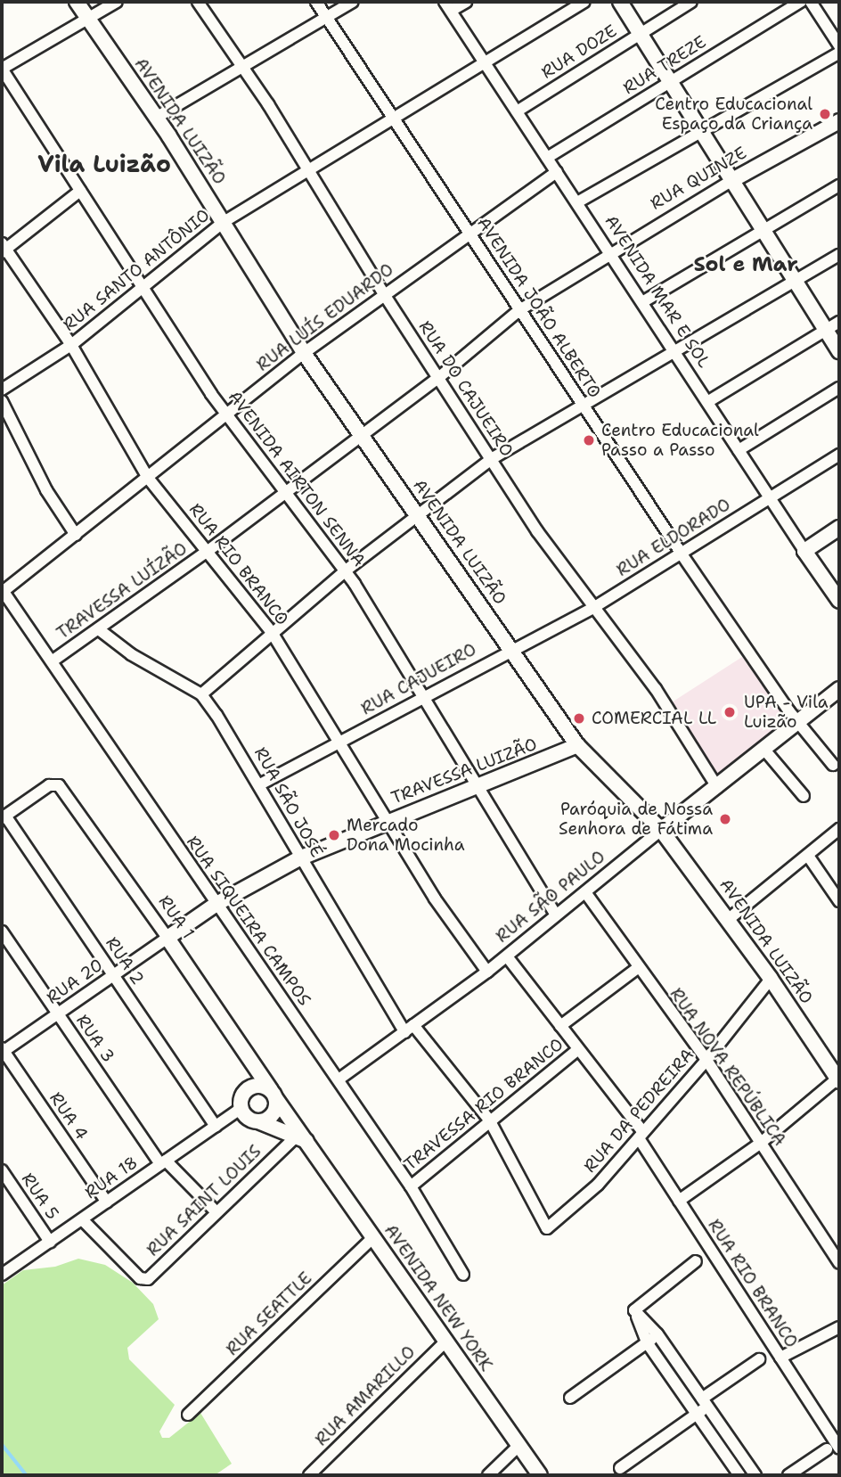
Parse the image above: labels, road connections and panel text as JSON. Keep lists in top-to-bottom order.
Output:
{
  "streets": {
    "street": [
      "RUA DOZE",
      "RUA TREZE",
      "AVENIDA LUIZÃO",
      "RUA QUINZE",
      "RUA SANTO ANTÔNIO",
      "AVENIDA MAR E SOL",
      "AVENIDA JOÃO ALBERTO",
      "RUA LUÍS EDUARDO",
      "RUA DO CAJUEIRO",
      "AVENIDA AIRTON SENNA",
      "RUA ELDORADO",
      "RUA RIO BRANCO",
      "TRAVESSA LUÍZÃO",
      "RUA CAJUEIRO",
      "TRAVESSA LUIZÃO",
      "RUA SÃO JOSÉ",
      "RUA SÃO PAULO",
      "RUA 1",
      "RUA SIQUEIRA CAMPOS",
      "RUA 2",
      "RUA 20",
      "RUA 3",
      "RUA NOVA REPÚBLICA",
      "TRAVESSA RIO BRANCO",
      "RUA DA PEDREIRA",
      "RUA 4",
      "RUA 18",
      "RUA 5",
      "RUA SAINT LOUIS",
      "AVENIDA NEW YORK",
      "RUA SEATTLE",
      "RUA AMARILLO"
    ]
  },
  "crossings": [
    ["RUA DOZE", "AVENIDA MAR E SOL"],
    ["RUA TREZE", "AVENIDA MAR E SOL"],
    ["AVENIDA LUIZÃO", "RUA SANTO ANTÔNIO"],
    ["AVENIDA LUIZÃO", "RUA LUÍS EDUARDO"],
    ["AVENIDA LUIZÃO", "TRAVESSA LUÍZÃO"],
    ["AVENIDA LUIZÃO", "RUA CAJUEIRO"],
    ["AVENIDA LUIZÃO", "TRAVESSA LUIZÃO"],
    ["AVENIDA LUIZÃO", "RUA SÃO PAULO"],
    ["AVENIDA LUIZÃO", "RUA DA PEDREIRA"],
    ["RUA QUINZE", "AVENIDA MAR E SOL"],
    ["RUA QUINZE", "AVENIDA JOÃO ALBERTO"],
    ["RUA QUINZE", "TRAVESSA LUÍZÃO"],
    ["RUA SANTO ANTÔNIO", "AVENIDA MAR E SOL"],
    ["RUA SANTO ANTÔNIO", "AVENIDA JOÃO ALBERTO"],
    ["RUA SANTO ANTÔNIO", "RUA DO CAJUEIRO"],
    ["RUA SANTO ANTÔNIO", "AVENIDA AIRTON SENNA"],
    ["RUA SANTO ANTÔNIO", "RUA RIO BRANCO"],
    ["AVENIDA MAR E SOL", "RUA LUÍS EDUARDO"],
    ["AVENIDA MAR E SOL", "RUA ELDORADO"],
    ["AVENIDA JOÃO ALBERTO", "RUA LUÍS EDUARDO"],
    ["AVENIDA JOÃO ALBERTO", "RUA ELDORADO"],
    ["AVENIDA JOÃO ALBERTO", "TRAVESSA LUÍZÃO"],
    ["AVENIDA JOÃO ALBERTO", "RUA SÃO PAULO"],
    ["RUA LUÍS EDUARDO", "RUA DO CAJUEIRO"],
    ["RUA LUÍS EDUARDO", "AVENIDA AIRTON SENNA"],
    ["RUA LUÍS EDUARDO", "RUA RIO BRANCO"],
    ["RUA LUÍS EDUARDO", "RUA SIQUEIRA CAMPOS"],
    ["RUA DO CAJUEIRO", "RUA ELDORADO"],
    ["RUA DO CAJUEIRO", "TRAVESSA LUÍZÃO"],
    ["RUA DO CAJUEIRO", "RUA CAJUEIRO"],
    ["RUA DO CAJUEIRO", "RUA SÃO PAULO"],
    ["AVENIDA AIRTON SENNA", "TRAVESSA LUÍZÃO"],
    ["AVENIDA AIRTON SENNA", "RUA CAJUEIRO"],
    ["AVENIDA AIRTON SENNA", "TRAVESSA LUIZÃO"],
    ["AVENIDA AIRTON SENNA", "RUA SÃO PAULO"],
    ["RUA ELDORADO", "RUA CAJUEIRO"],
    ["RUA RIO BRANCO", "TRAVESSA LUÍZÃO"],
    ["RUA RIO BRANCO", "RUA CAJUEIRO"],
    ["RUA RIO BRANCO", "TRAVESSA LUIZÃO"],
    ["RUA RIO BRANCO", "RUA SÃO PAULO"],
    ["RUA RIO BRANCO", "TRAVESSA RIO BRANCO"],
    ["RUA RIO BRANCO", "RUA DA PEDREIRA"],
    ["TRAVESSA LUÍZÃO", "RUA SÃO JOSÉ"],
    ["TRAVESSA LUÍZÃO", "RUA SIQUEIRA CAMPOS"],
    ["RUA CAJUEIRO", "RUA SÃO JOSÉ"],
    ["TRAVESSA LUIZÃO", "RUA SÃO JOSÉ"],
    ["TRAVESSA LUIZÃO", "RUA 1"],
    ["TRAVESSA LUIZÃO", "RUA SIQUEIRA CAMPOS"],
    ["TRAVESSA LUIZÃO", "RUA 20"],
    ["RUA SÃO JOSÉ", "RUA SÃO PAULO"],
    ["RUA SÃO JOSÉ", "TRAVESSA RIO BRANCO"],
    ["RUA SÃO JOSÉ", "RUA DA PEDREIRA"],
    ["RUA SÃO PAULO", "RUA SIQUEIRA CAMPOS"],
    ["RUA SÃO PAULO", "RUA NOVA REPÚBLICA"],
    ["RUA 1", "RUA 2"],
    ["RUA 1", "RUA 20"],
    ["RUA 1", "RUA 18"],
    ["RUA 1", "AVENIDA NEW YORK"],
    ["RUA SIQUEIRA CAMPOS", "TRAVESSA RIO BRANCO"],
    ["RUA 2", "RUA 20"],
    ["RUA 2", "RUA 18"],
    ["RUA 20", "RUA 3"],
    ["RUA 20", "RUA 4"],
    ["RUA 3", "RUA 18"],
    ["RUA 3", "RUA SAINT LOUIS"],
    ["RUA NOVA REPÚBLICA", "TRAVESSA RIO BRANCO"],
    ["RUA NOVA REPÚBLICA", "RUA DA PEDREIRA"],
    ["RUA 4", "RUA 18"],
    ["RUA 18", "RUA 5"],
    ["RUA 18", "RUA SAINT LOUIS"],
    ["RUA 18", "AVENIDA NEW YORK"],
    ["RUA SAINT LOUIS", "AVENIDA NEW YORK"],
    ["AVENIDA NEW YORK", "RUA SEATTLE"],
    ["AVENIDA NEW YORK", "RUA AMARILLO"]
  ],
  "districts": ["Vila Luizão", "Sol e Mar"],
  "places": [
    "Centro Educacional Espaço da Criança",
    "Centro Educacional Passo a Passo",
    "UPA - Vila Luizão",
    "COMERCIAL LL",
    "Paróquia de Nossa Senhora de Fátima",
    "Mercado Dona Mocinha"
  ]
}
